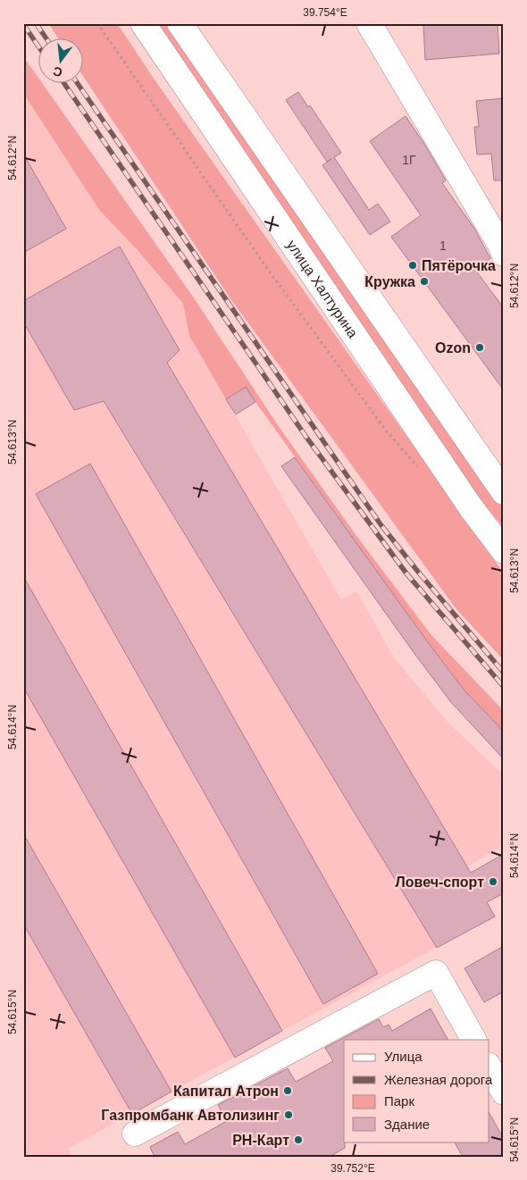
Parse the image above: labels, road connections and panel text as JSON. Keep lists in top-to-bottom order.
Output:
{
  "streets": {
    "main road": ["улица Халтурина"]
  },
  "places": [
    "Пятёрочка",
    "Кружка",
    "Ozon",
    "Ловеч-спорт",
    "Капитал Атрон",
    "Газпромбанк Автолизинг",
    "РН-Карт"
  ],
  "house_numbers": ["1Г", "1"],
  "legend": [
    "Улица",
    "Железная дорога",
    "Парк",
    "Здание"
  ],
  "north": "bottom",
  "coordinates": [
    "39.754°E",
    "54.612°N",
    "54.613°N",
    "54.614°N",
    "54.615°N",
    "39.752°E"
  ]
}
